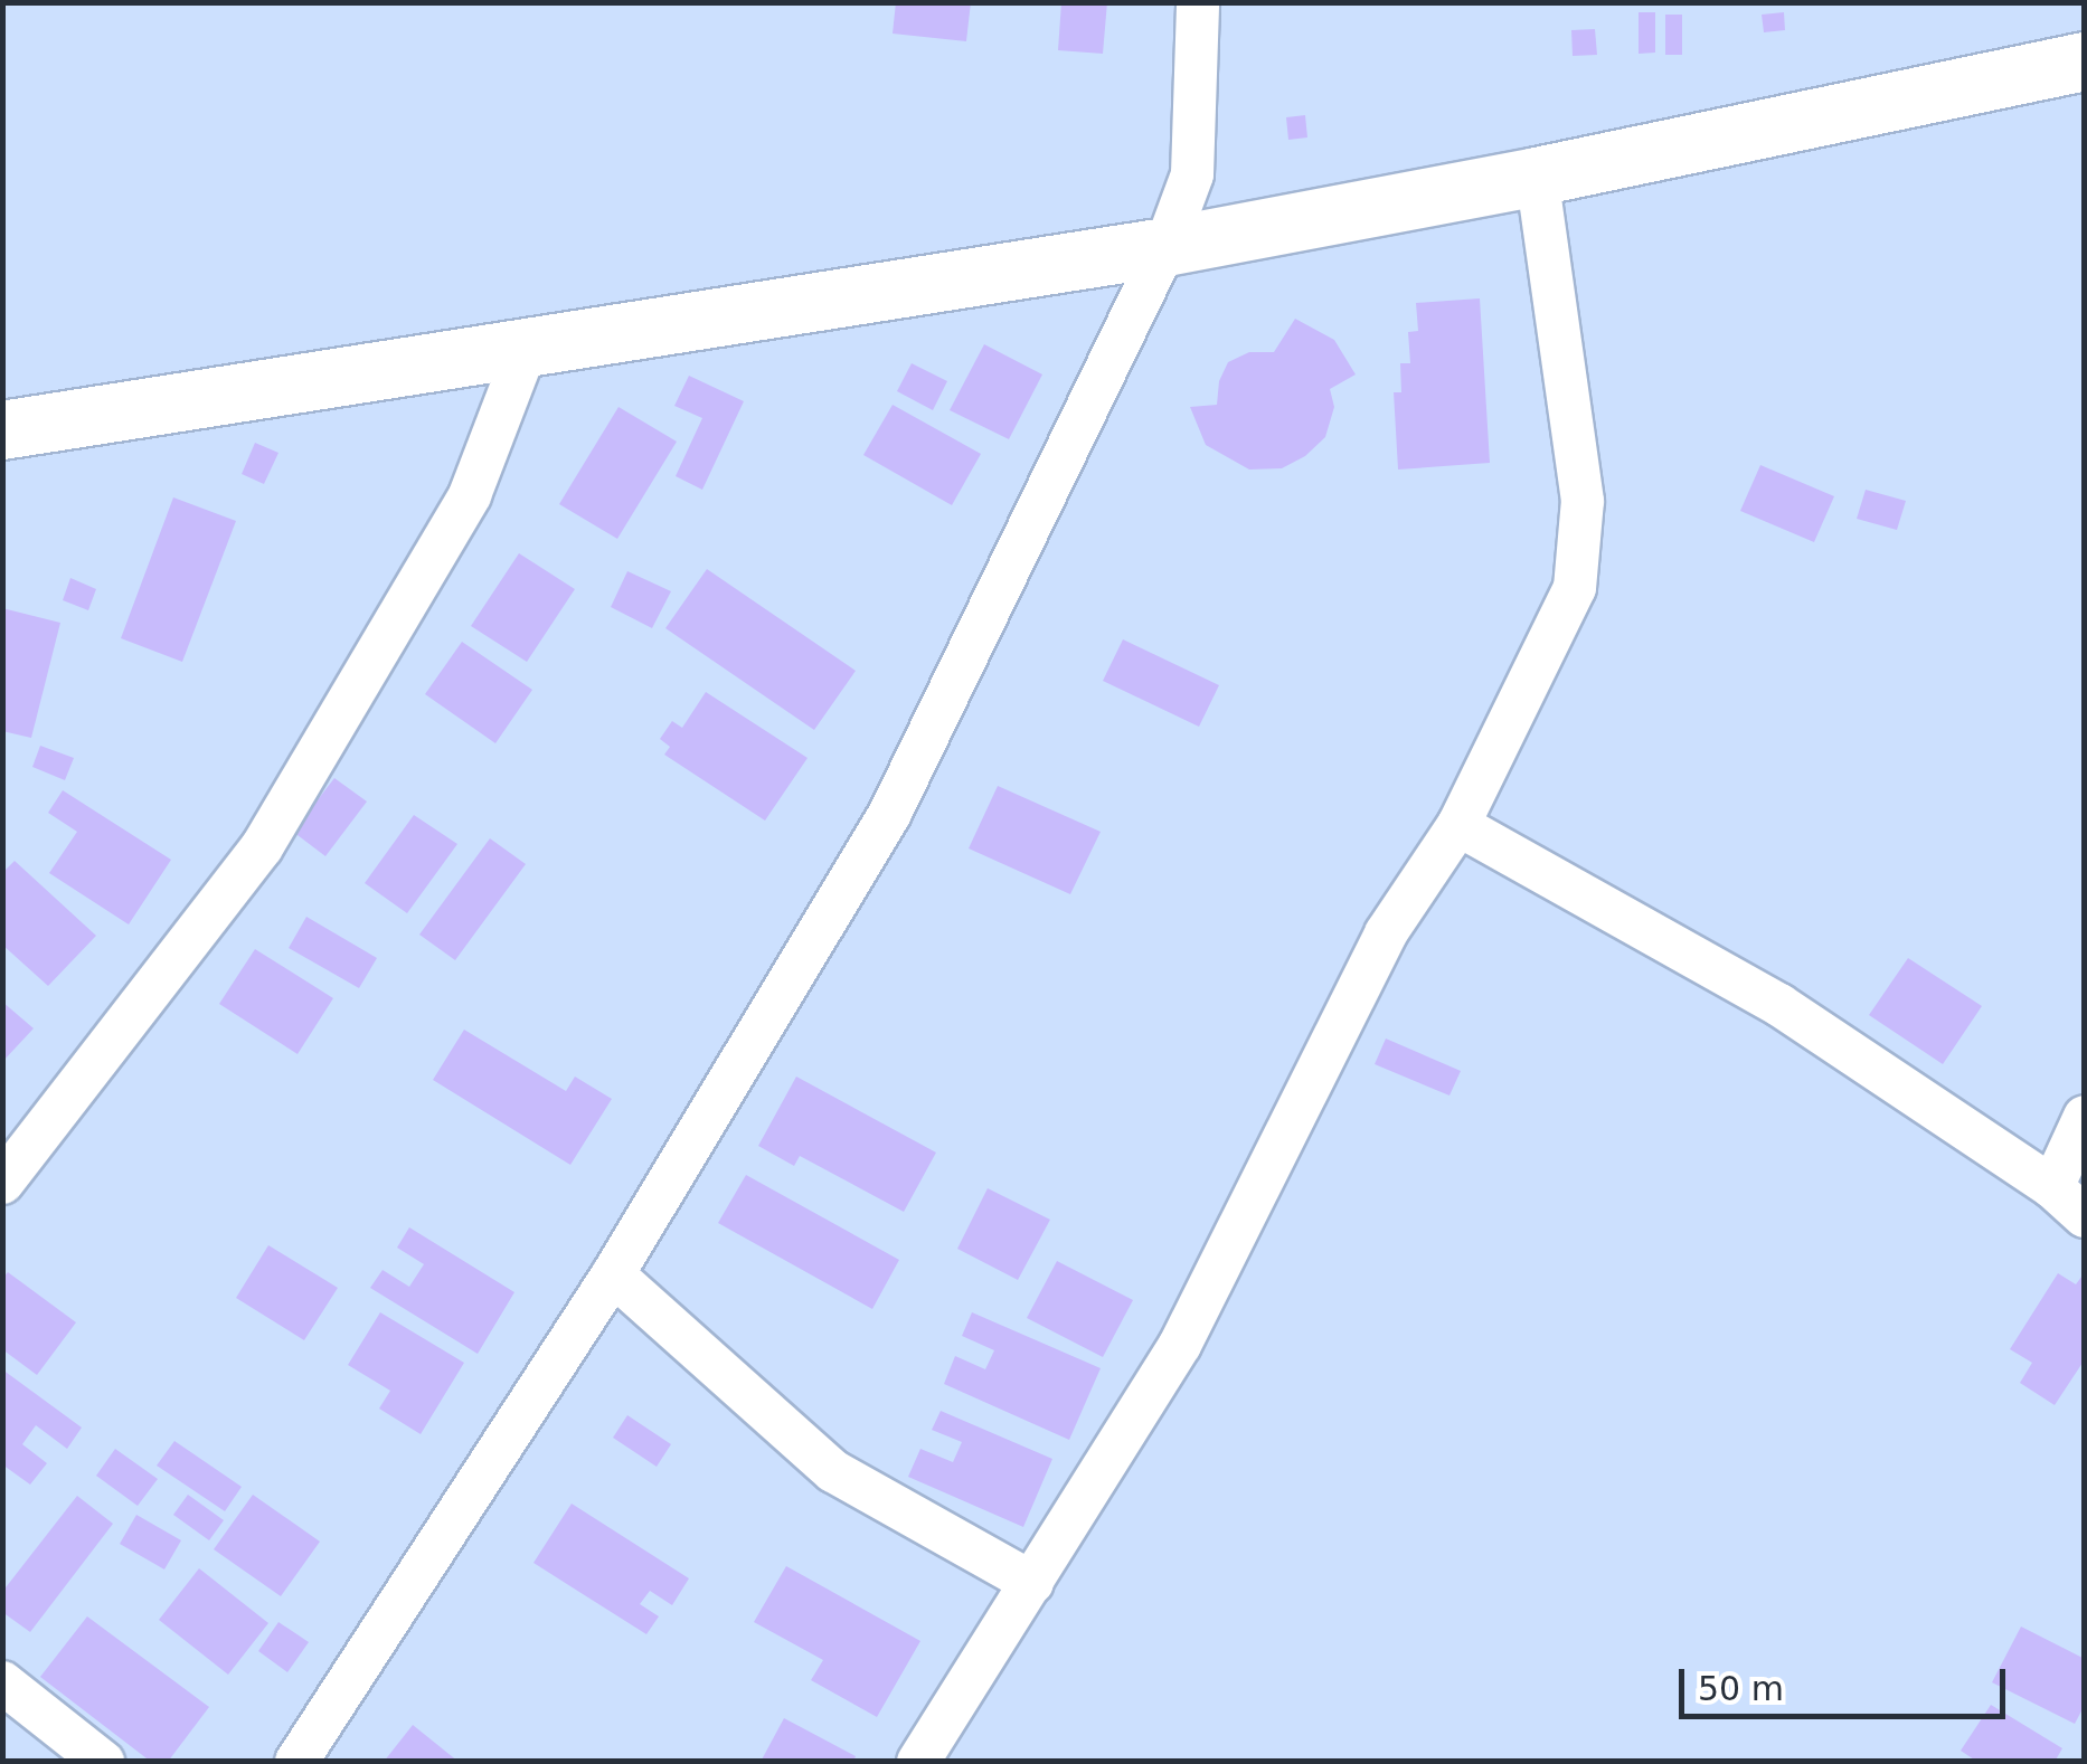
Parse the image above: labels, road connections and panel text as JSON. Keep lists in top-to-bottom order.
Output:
{
  "scale_bar": "50 m"
}
